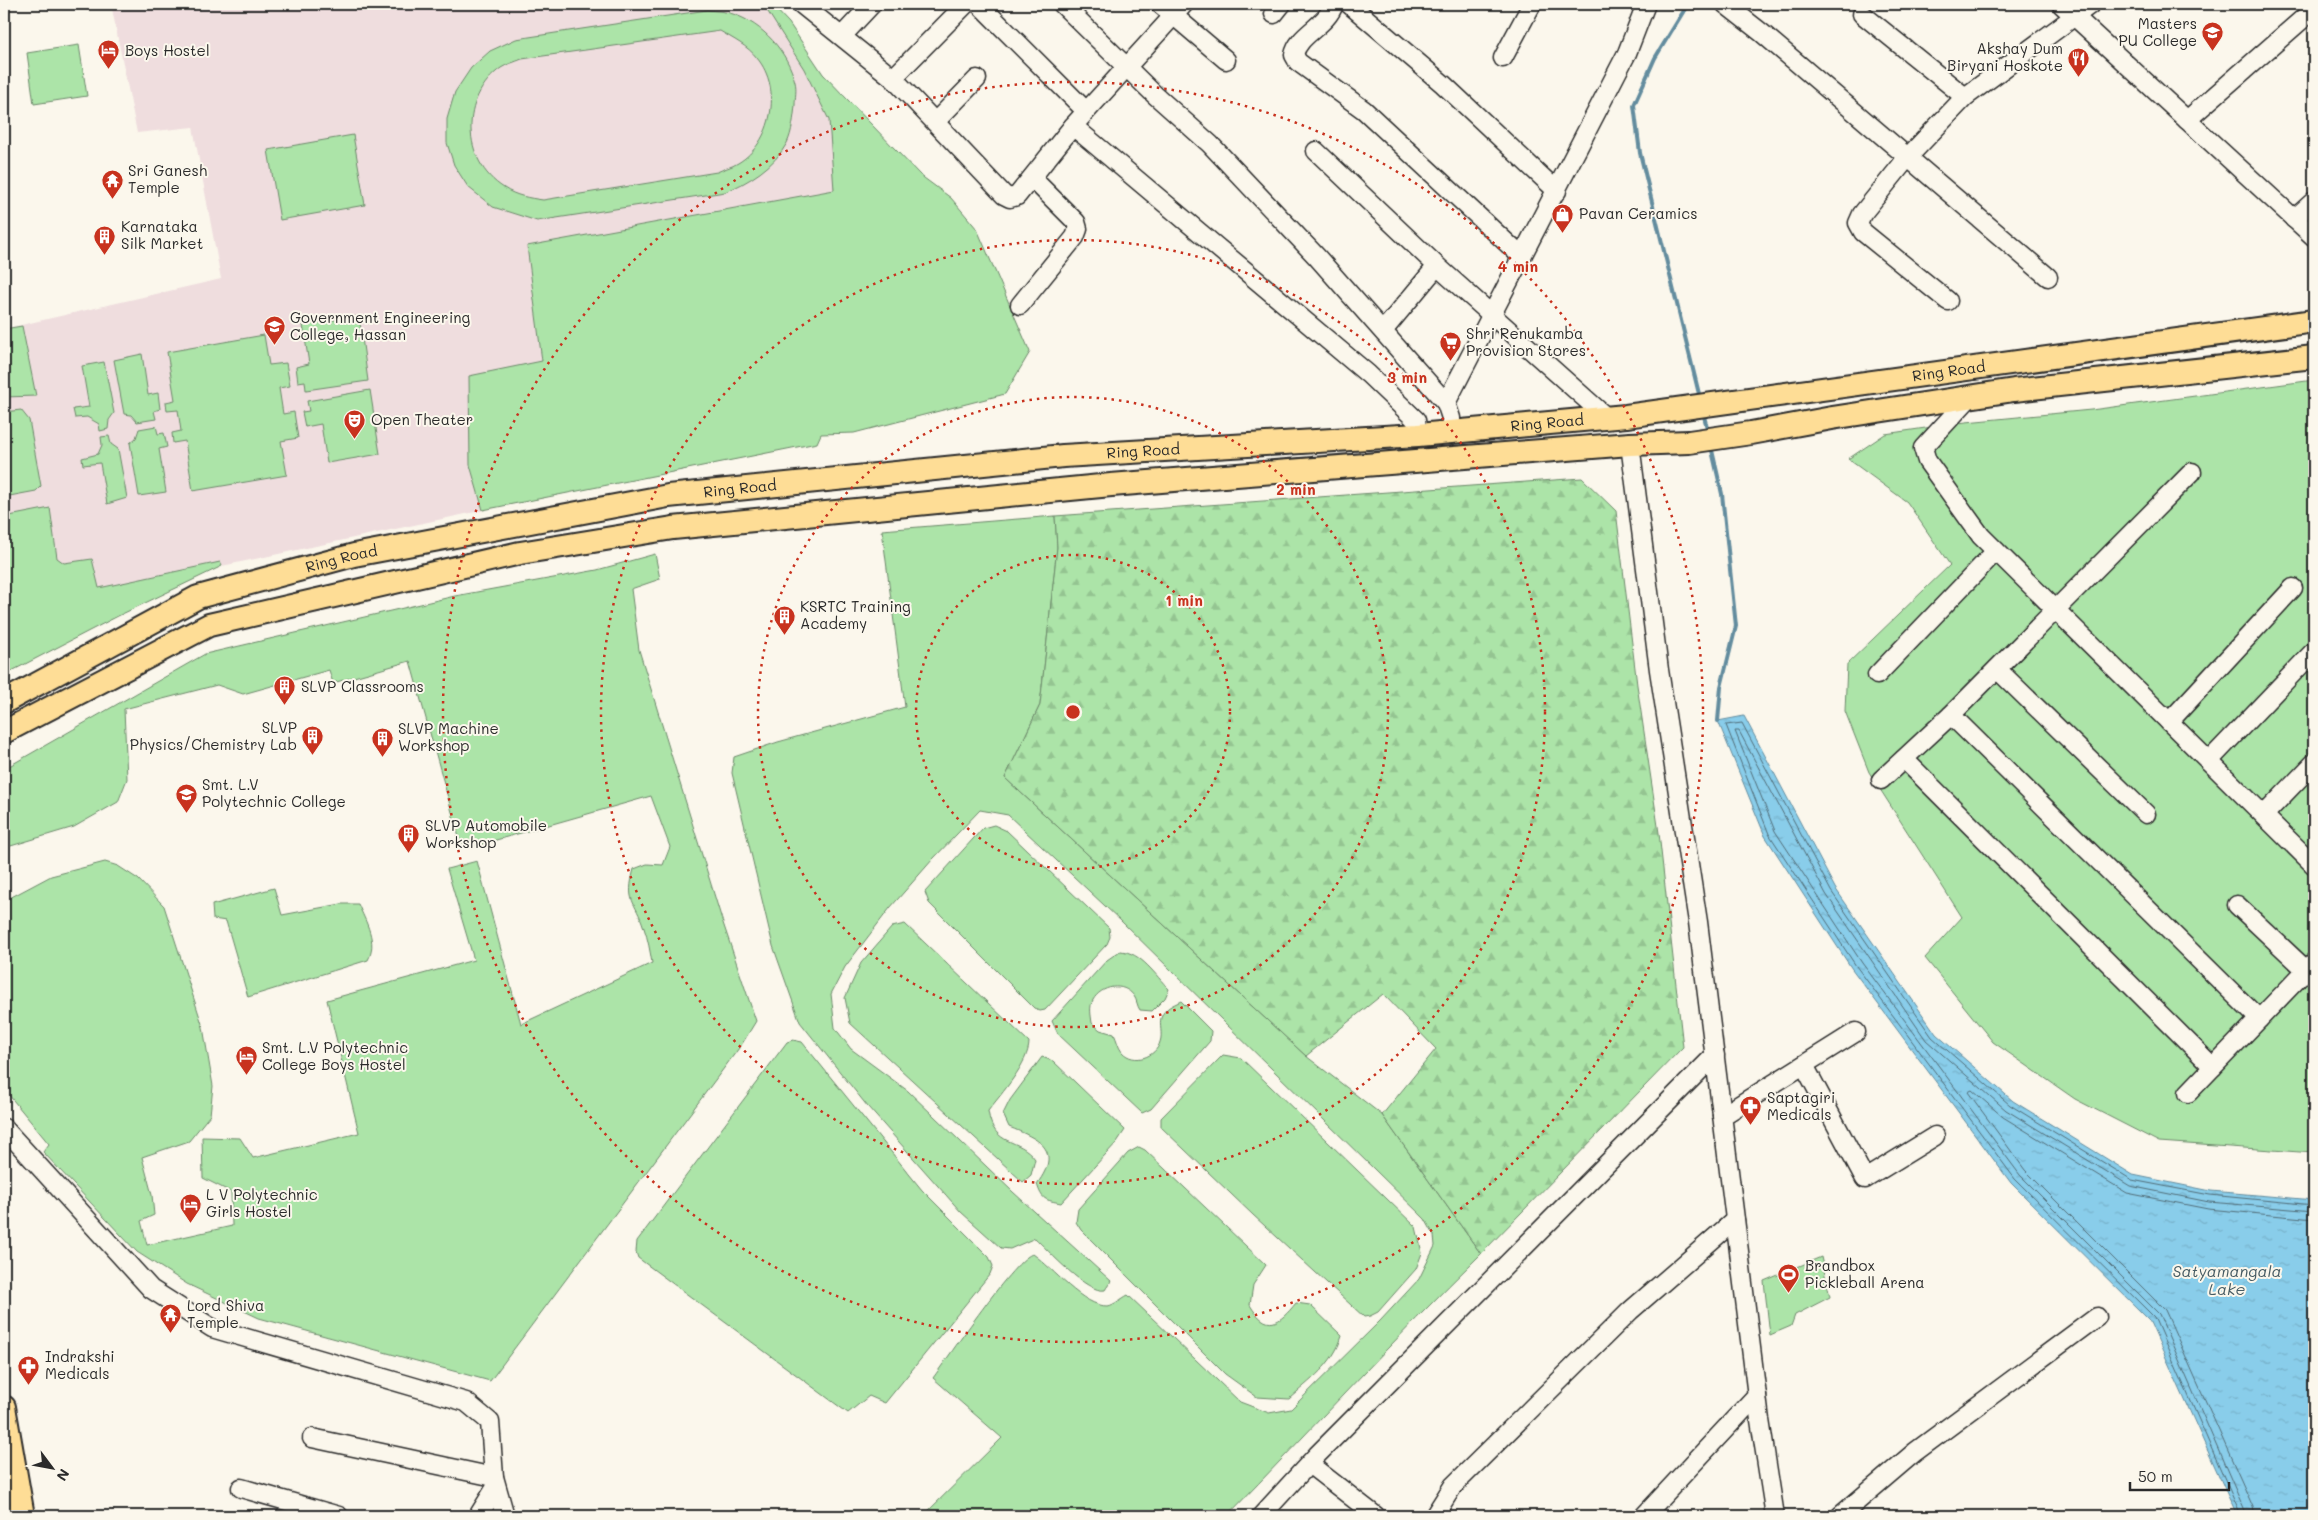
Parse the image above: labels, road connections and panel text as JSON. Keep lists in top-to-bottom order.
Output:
{
  "streets": {
    "main road": ["Ring Road"]
  },
  "water": ["Satyamangala Lake"],
  "places": {
    "school or university": ["Masters PU College", "Government Engineering College, Hassan", "Smt. L.V Polytechnic College"],
    "hotel": ["Boys Hostel", "Smt. L.V Polytechnic College Boys Hostel", "L V Polytechnic Girls Hostel"],
    "restaurant": ["Akshay Dum Biryani Hoskote"],
    "temple": ["Sri Ganesh Temple", "Lord Shiva Temple"],
    "shop": ["Pavan Ceramics"],
    "building": [
      "Karnataka Silk Market",
      "KSRTC Training Academy",
      "SLVP Classrooms",
      "SLVP Physics/Chemistry Lab",
      "SLVP Machine Workshop",
      "SLVP Automobile Workshop"
    ],
    "supermarket": ["Shri Renukamba Provision Stores"],
    "theatre": ["Open Theater"],
    "pharmacy": ["Saptagiri Medicals", "Indrakshi Medicals"],
    "sports": ["Brandbox Pickleball Arena"]
  },
  "scale_bar": "50 m",
  "north": "bottom right",
  "rings": [
    "4 min",
    "3 min",
    "2 min",
    "1 min"
  ]
}
